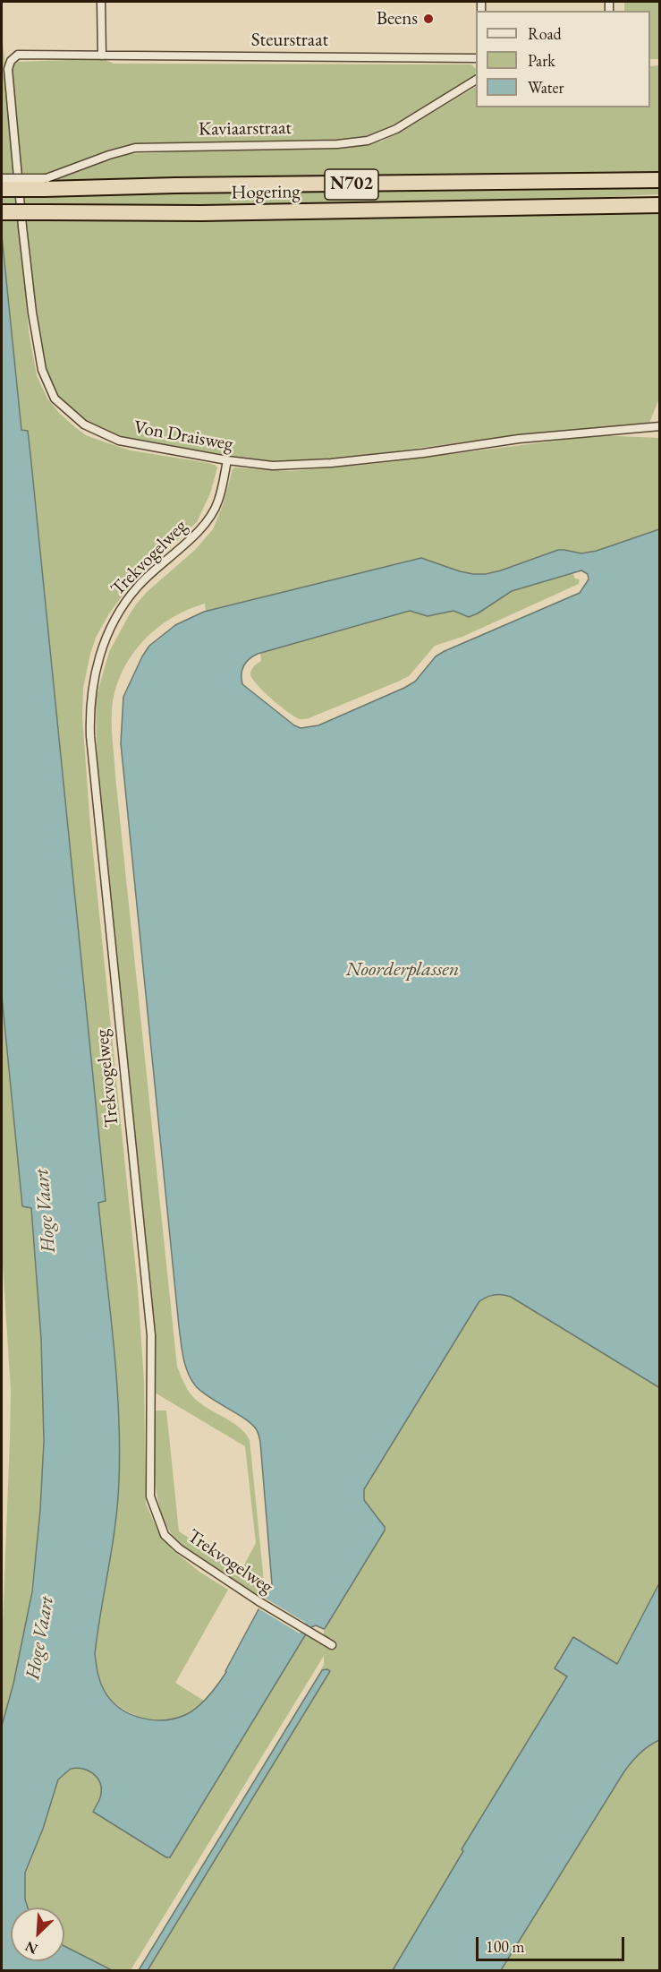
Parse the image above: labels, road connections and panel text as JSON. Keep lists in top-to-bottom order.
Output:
{
  "streets": {
    "highway": ["N702", "Hogering"],
    "street": [
      "Steurstraat",
      "Kaviaarstraat",
      "Von Draisweg",
      "Trekvogelweg"
    ]
  },
  "crossings": [
    ["Steurstraat", "Von Draisweg"],
    ["Kaviaarstraat", "Hogering"],
    ["Von Draisweg", "Trekvogelweg"]
  ],
  "water": ["Noorderplassen", "Hoge Vaart"],
  "places": ["Beens"],
  "legend": ["Road", "Park", "Water"],
  "scale_bar": "100 m",
  "north": "bottom left"
}
